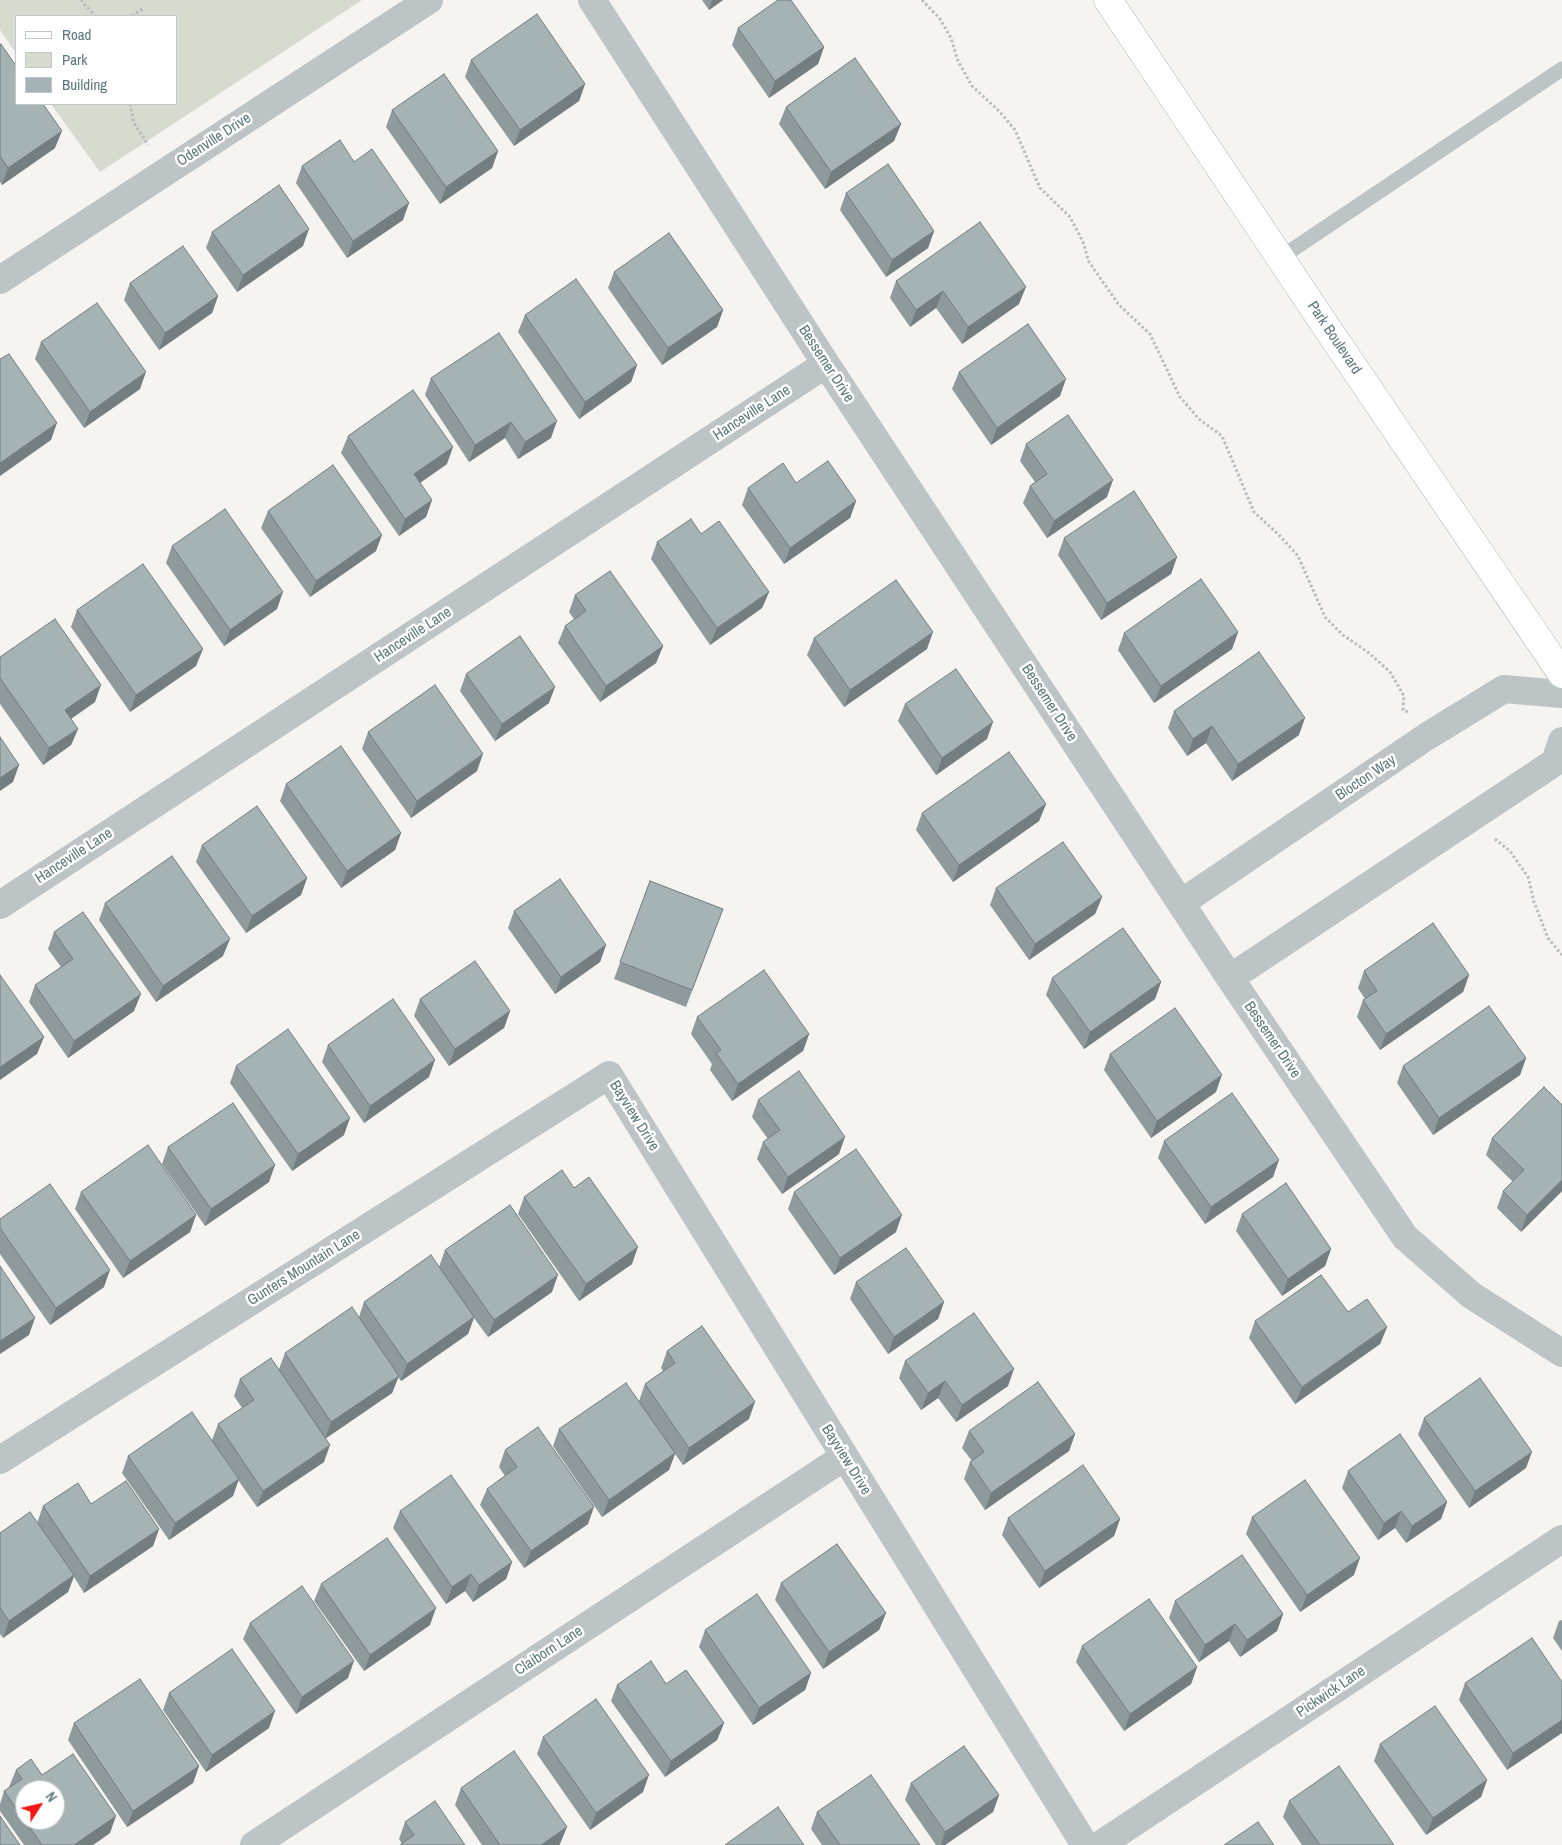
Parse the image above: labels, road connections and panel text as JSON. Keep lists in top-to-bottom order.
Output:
{
  "streets": {
    "main road": ["Park Boulevard"],
    "street": [
      "Odenville Drive",
      "Bessemer Drive",
      "Hanceville Lane",
      "Blocton Way",
      "Bayview Drive",
      "Gunters Mountain Lane",
      "Claiborn Lane",
      "Pickwick Lane"
    ]
  },
  "crossings": [
    ["Bessemer Drive", "Hanceville Lane"],
    ["Bessemer Drive", "Blocton Way"],
    ["Bayview Drive", "Gunters Mountain Lane"],
    ["Bayview Drive", "Claiborn Lane"]
  ],
  "legend": ["Road", "Park", "Building"],
  "north": "top right"
}
